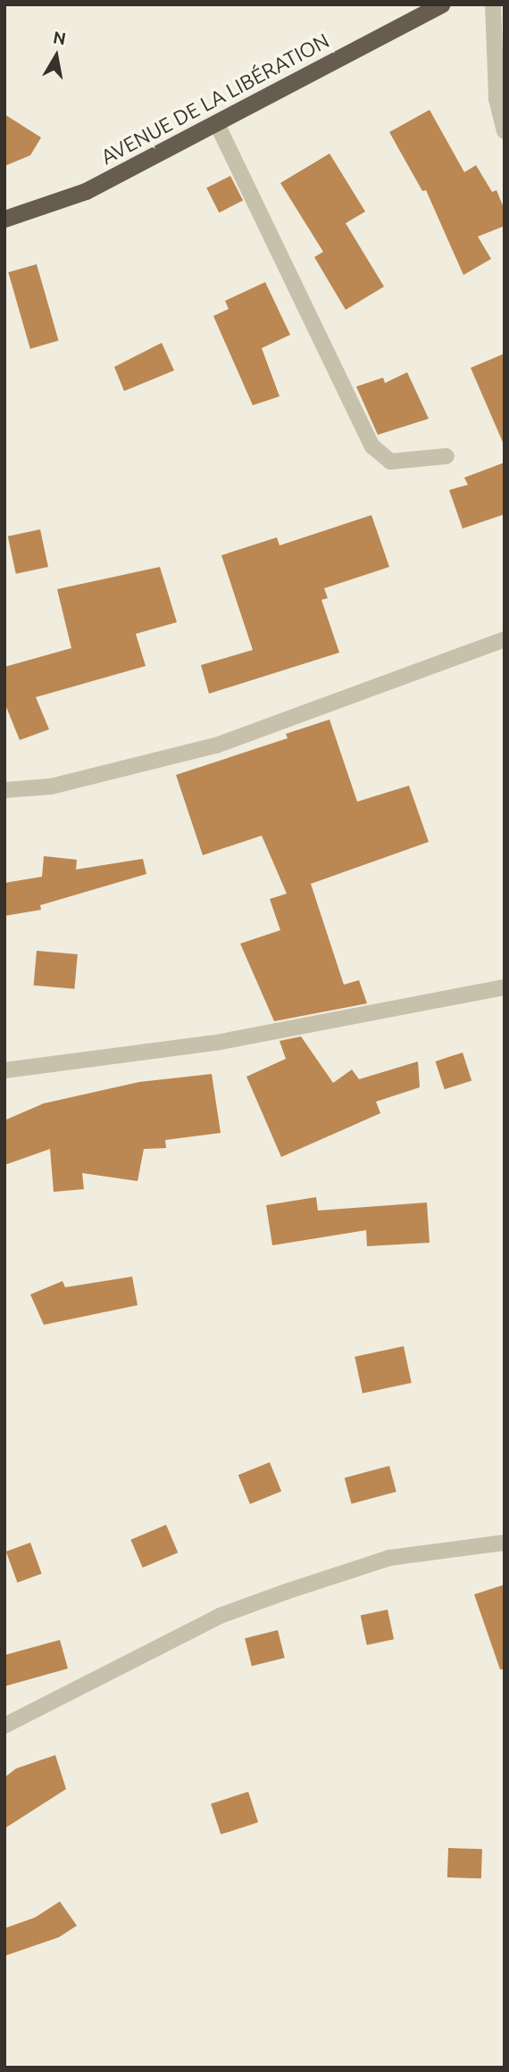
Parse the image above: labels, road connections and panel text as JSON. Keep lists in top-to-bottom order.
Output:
{
  "streets": {
    "highway": ["AVENUE DE LA LIBÉRATION"]
  },
  "north": "top"
}
